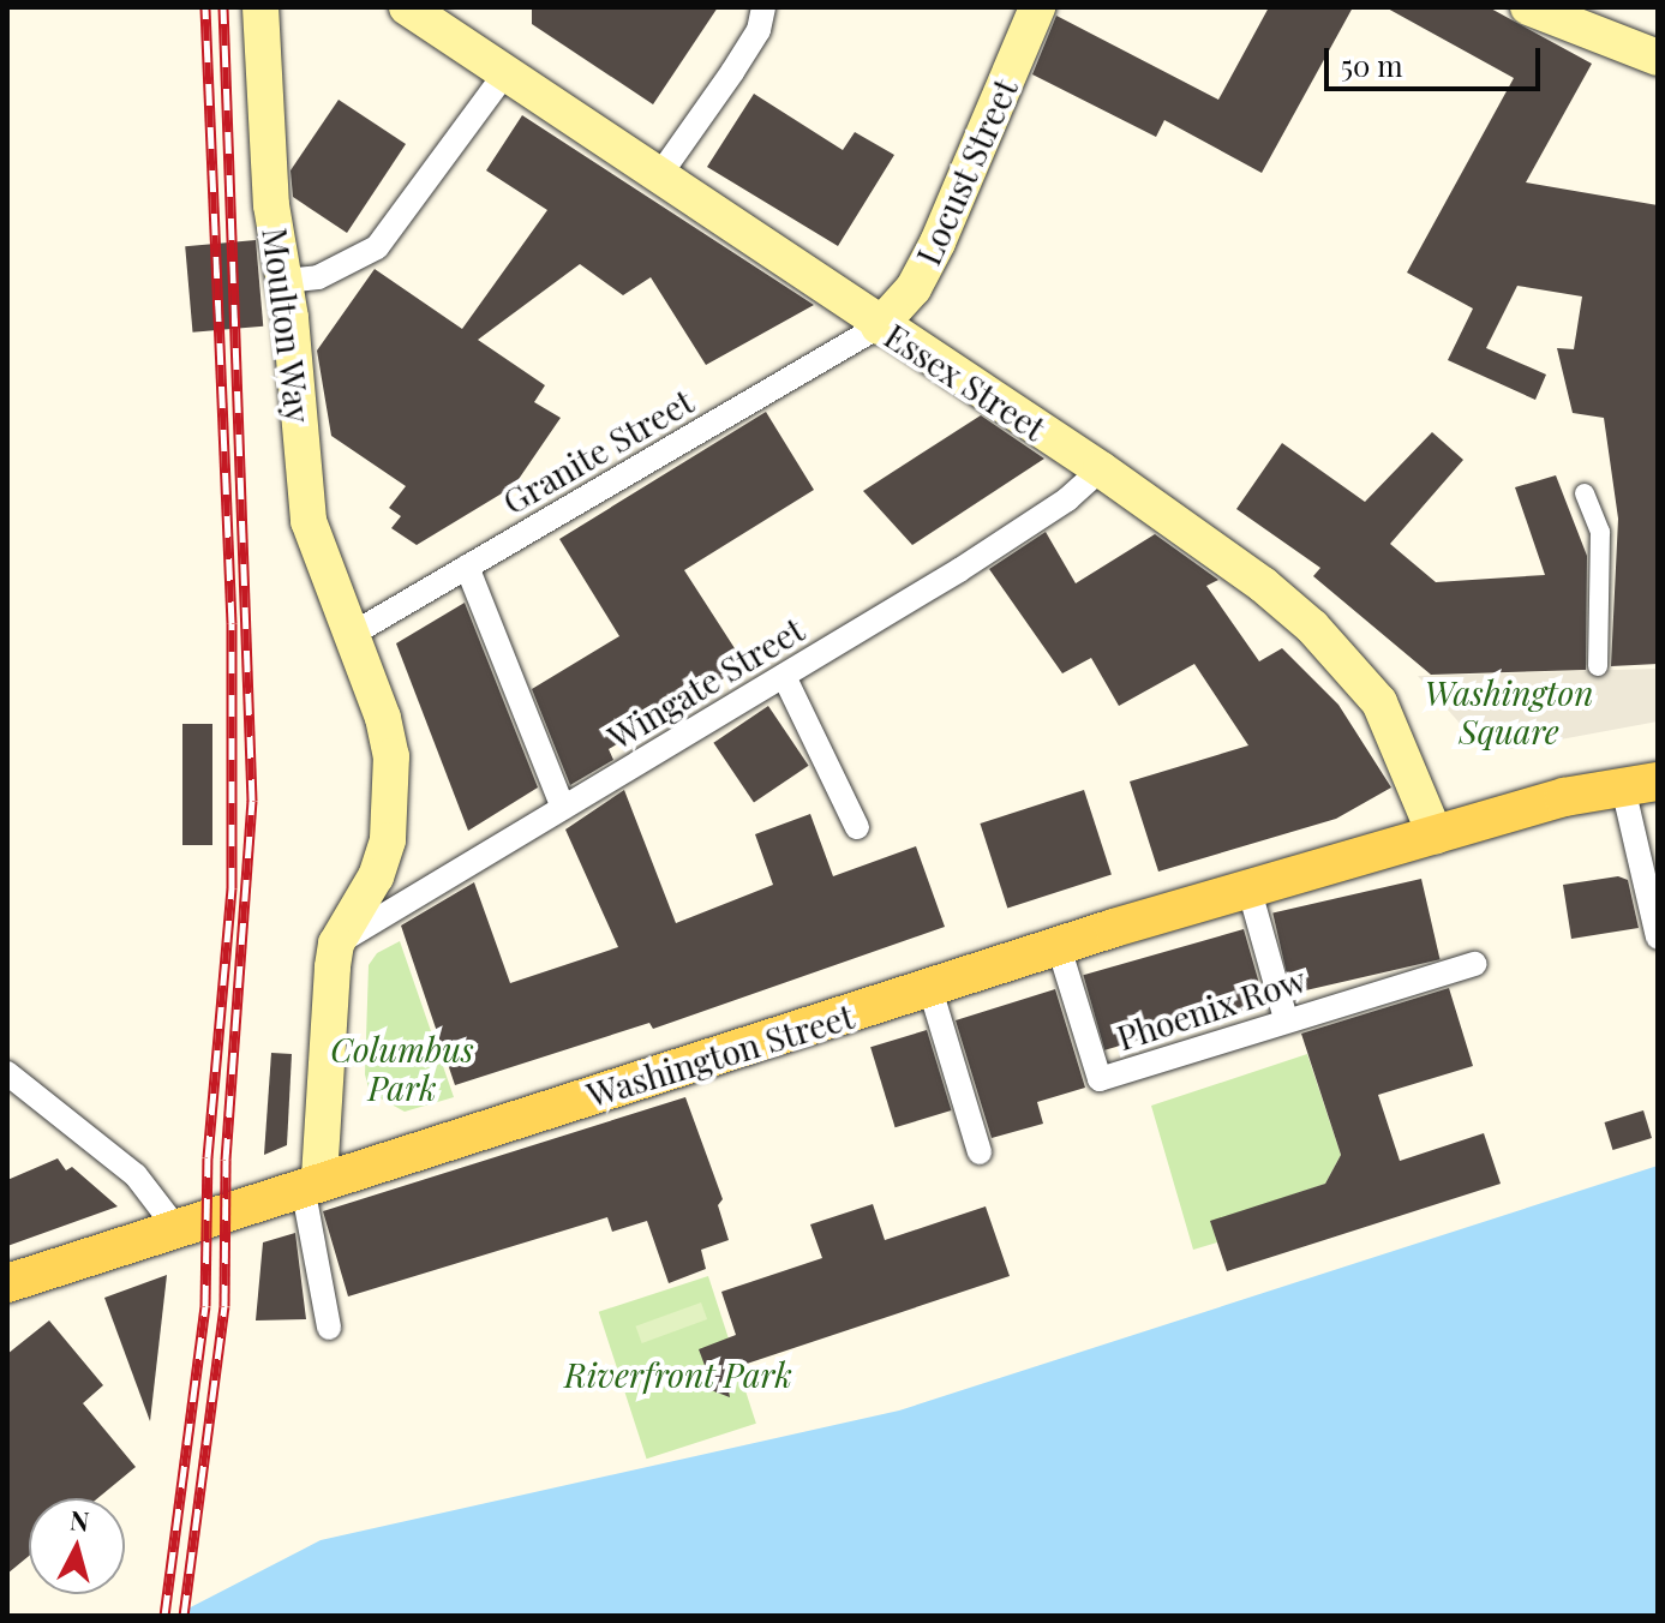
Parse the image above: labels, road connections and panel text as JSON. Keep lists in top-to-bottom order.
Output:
{
  "streets": {
    "main road": [
      "Locust Street",
      "Moulton Way",
      "Essex Street",
      "Washington Street"
    ],
    "street": ["Granite Street", "Wingate Street", "Phoenix Row"]
  },
  "crossings": [
    ["Locust Street", "Essex Street"],
    ["Locust Street", "Granite Street"],
    ["Moulton Way", "Granite Street"],
    ["Moulton Way", "Wingate Street"],
    ["Essex Street", "Granite Street"],
    ["Essex Street", "Wingate Street"],
    ["Essex Street", "Washington Street"],
    ["Phoenix Row", "Washington Street"]
  ],
  "parks": ["Washington Square", "Columbus Park", "Riverfront Park"],
  "scale_bar": "50 m",
  "north": "top"
}
